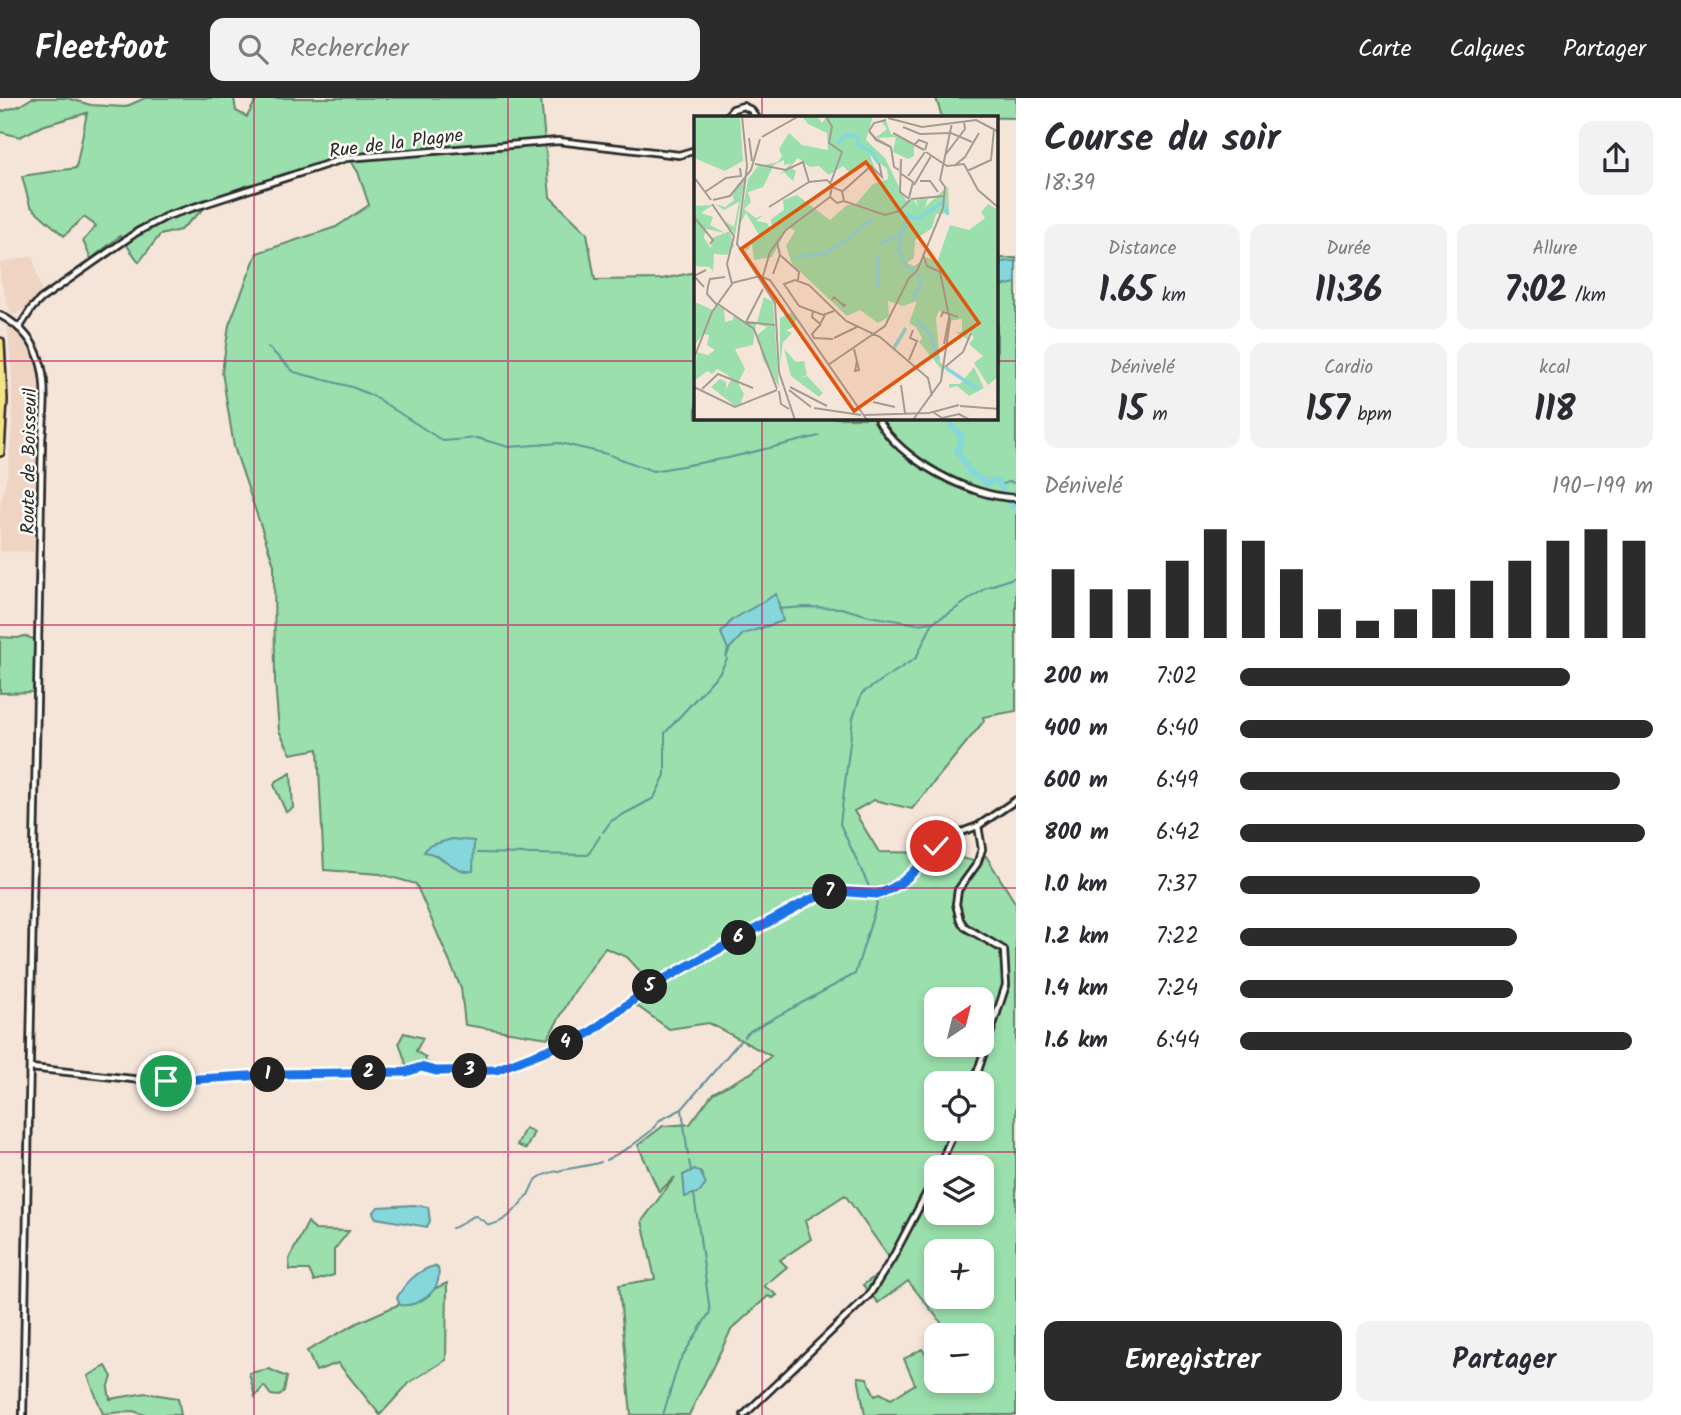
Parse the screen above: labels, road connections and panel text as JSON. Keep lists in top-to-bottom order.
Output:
{
  "streets": {
    "main road": ["Rue de la Plagne", "Route de Boisseuil"]
  },
  "crossings": [
    ["Rue de la Plagne", "Route de Boisseuil"]
  ],
  "north": "top right",
  "page": {
    "header": "Fleetfoot",
    "search": "Rechercher",
    "nav": ["Carte", "Calques", "Partager"],
    "heading": ["Course du soir", "18:39"],
    "stats": [
      ["Distance", "1.65 km"],
      ["Durée", "11:36"],
      ["Allure", "7:02 /km"],
      ["Dénivelé", "15 m"],
      ["Cardio", "157 bpm"],
      ["kcal", "118"]
    ],
    "chart": ["Dénivelé", "190–199 m"],
    "list": [
      {
        "name": "200 m",
        "note": "7:02"
      },
      {
        "name": "400 m",
        "note": "6:40"
      },
      {
        "name": "600 m",
        "note": "6:49"
      },
      {
        "name": "800 m",
        "note": "6:42"
      },
      {
        "name": "1.0 km",
        "note": "7:37"
      },
      {
        "name": "1.2 km",
        "note": "7:22"
      },
      {
        "name": "1.4 km",
        "note": "7:24"
      },
      {
        "name": "1.6 km",
        "note": "6:44"
      }
    ],
    "pins": [
      "7",
      "6",
      "5",
      "4",
      "3",
      "2",
      "1"
    ],
    "map_buttons": ["+", "−"],
    "buttons": ["Enregistrer", "Partager"]
  }
}
